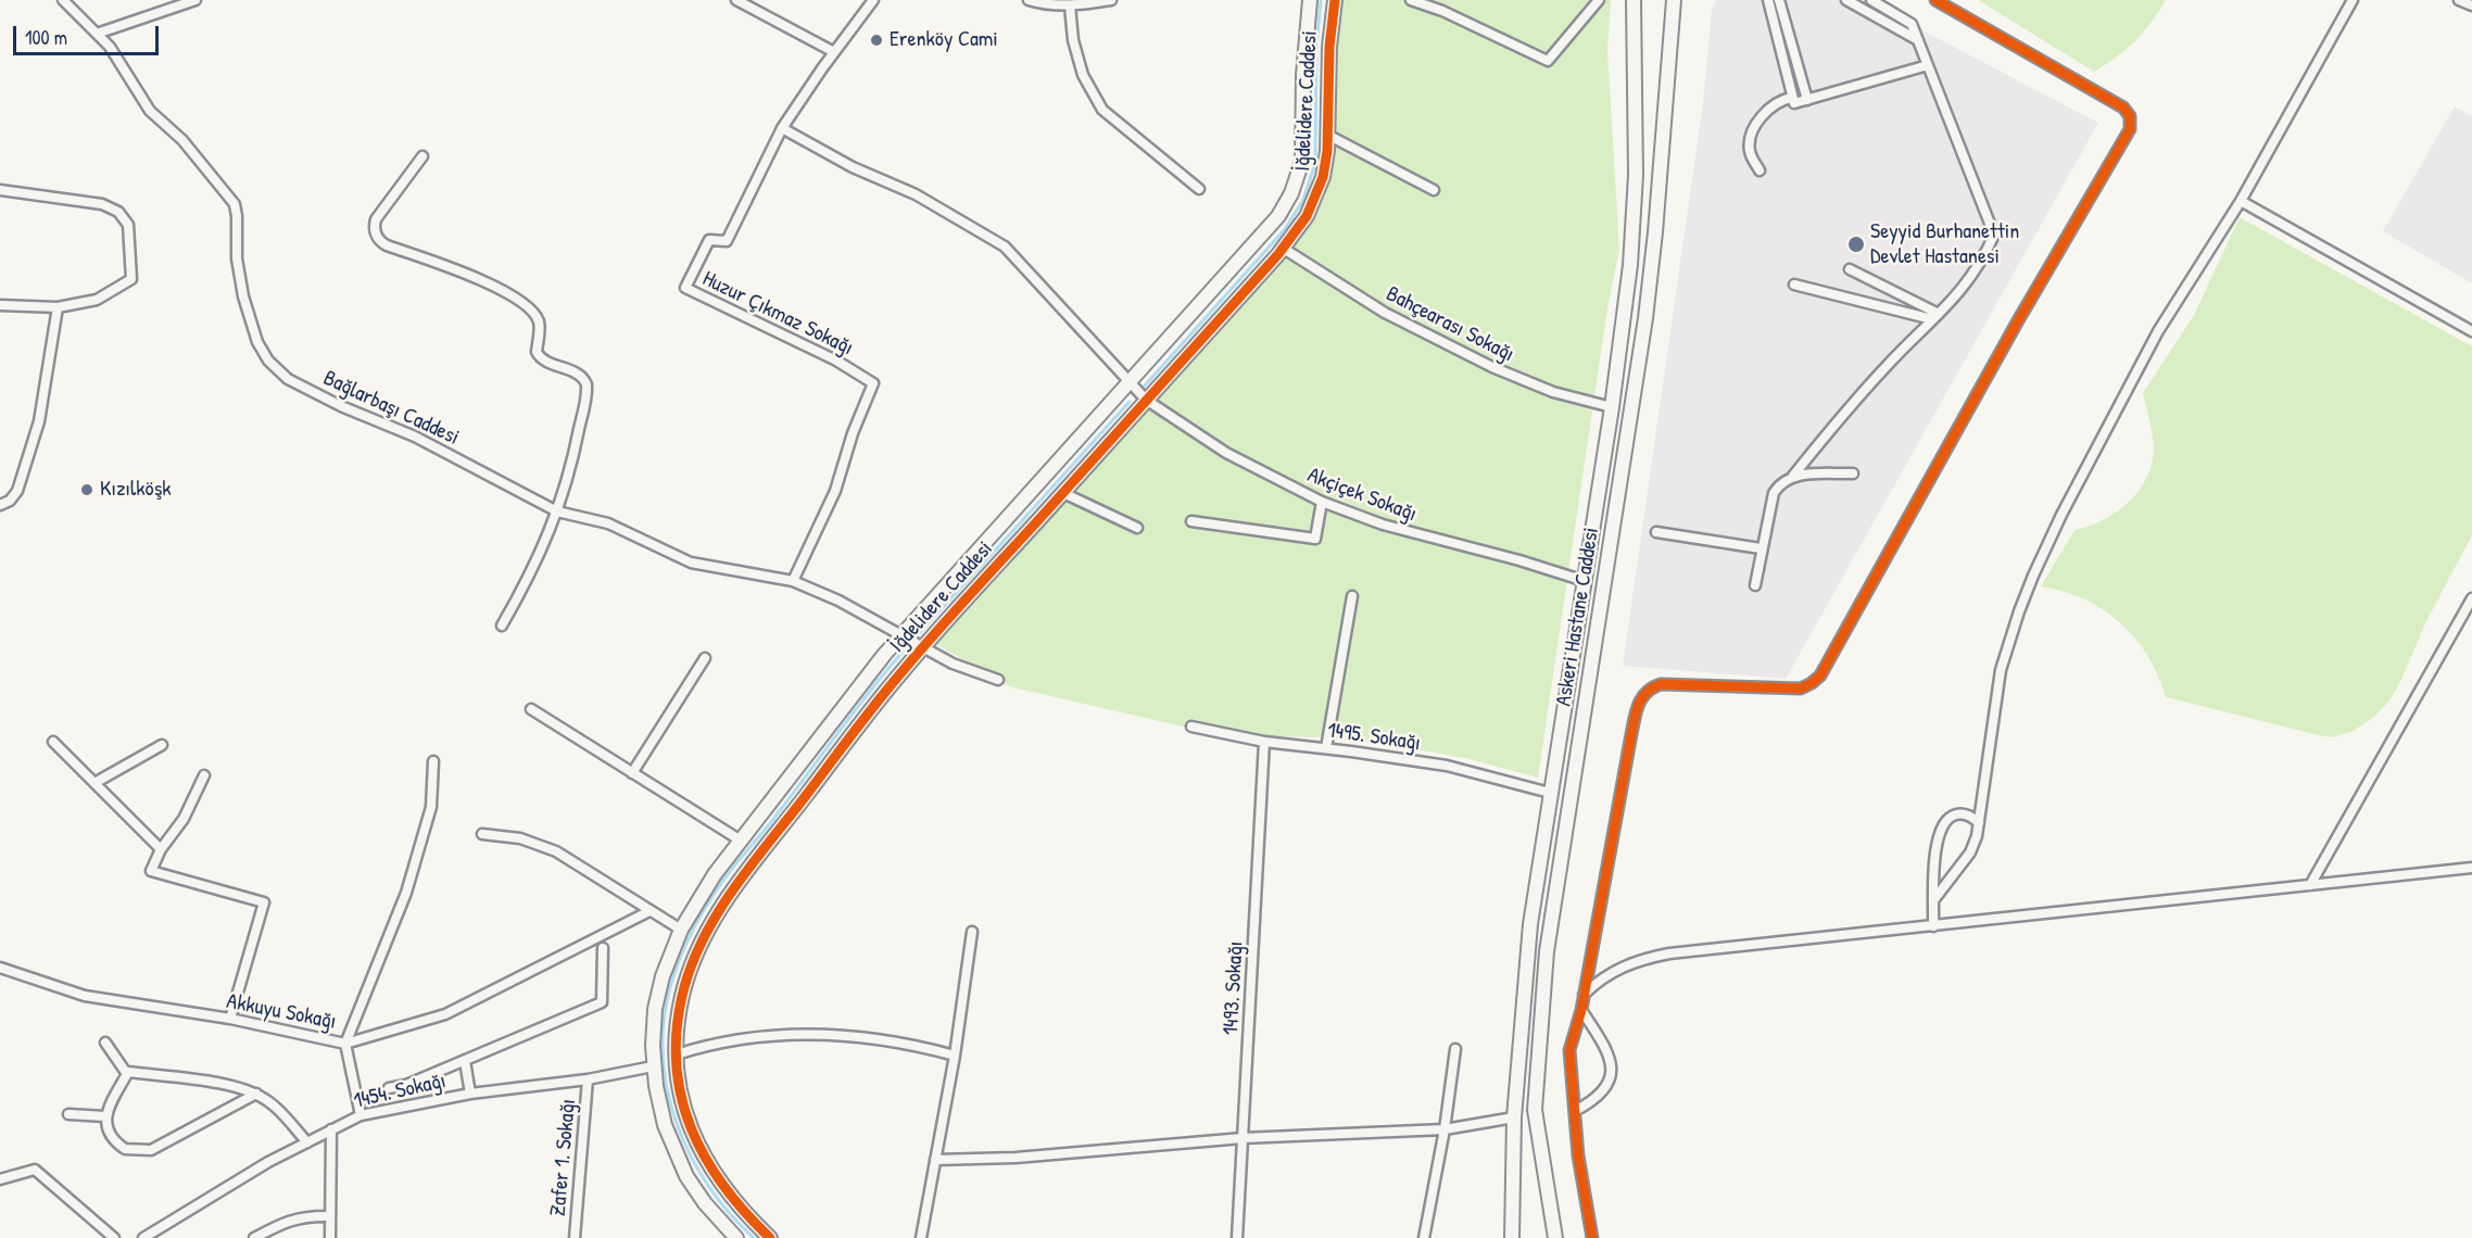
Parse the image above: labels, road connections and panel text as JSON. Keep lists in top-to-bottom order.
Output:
{
  "streets": {
    "street": [
      "İğdelidere Caddesi",
      "Huzur Çıkmaz Sokağı",
      "Bahçearası Sokağı",
      "Bağlarbaşı Caddesi",
      "Akçiçek Sokağı",
      "Askeri Hastane Caddesi",
      "1495. Sokağı",
      "1493. Sokağı",
      "Akkuyu Sokağı",
      "1454. Sokağı",
      "Zafer 1. Sokağı"
    ]
  },
  "crossings": [
    ["İğdelidere Caddesi", "Bahçearası Sokağı"],
    ["İğdelidere Caddesi", "Bağlarbaşı Caddesi"],
    ["İğdelidere Caddesi", "Akçiçek Sokağı"],
    ["İğdelidere Caddesi", "1454. Sokağı"],
    ["Huzur Çıkmaz Sokağı", "Bağlarbaşı Caddesi"],
    ["Huzur Çıkmaz Sokağı", "Akçiçek Sokağı"],
    ["Bahçearası Sokağı", "Askeri Hastane Caddesi"],
    ["Akçiçek Sokağı", "Askeri Hastane Caddesi"],
    ["Askeri Hastane Caddesi", "1495. Sokağı"],
    ["1495. Sokağı", "1493. Sokağı"],
    ["1454. Sokağı", "Zafer 1. Sokağı"]
  ],
  "places": ["Erenköy Cami", "Seyyid Burhanettin Devlet Hastanesi", "Kızılköşk"],
  "scale_bar": "100 m"
}
